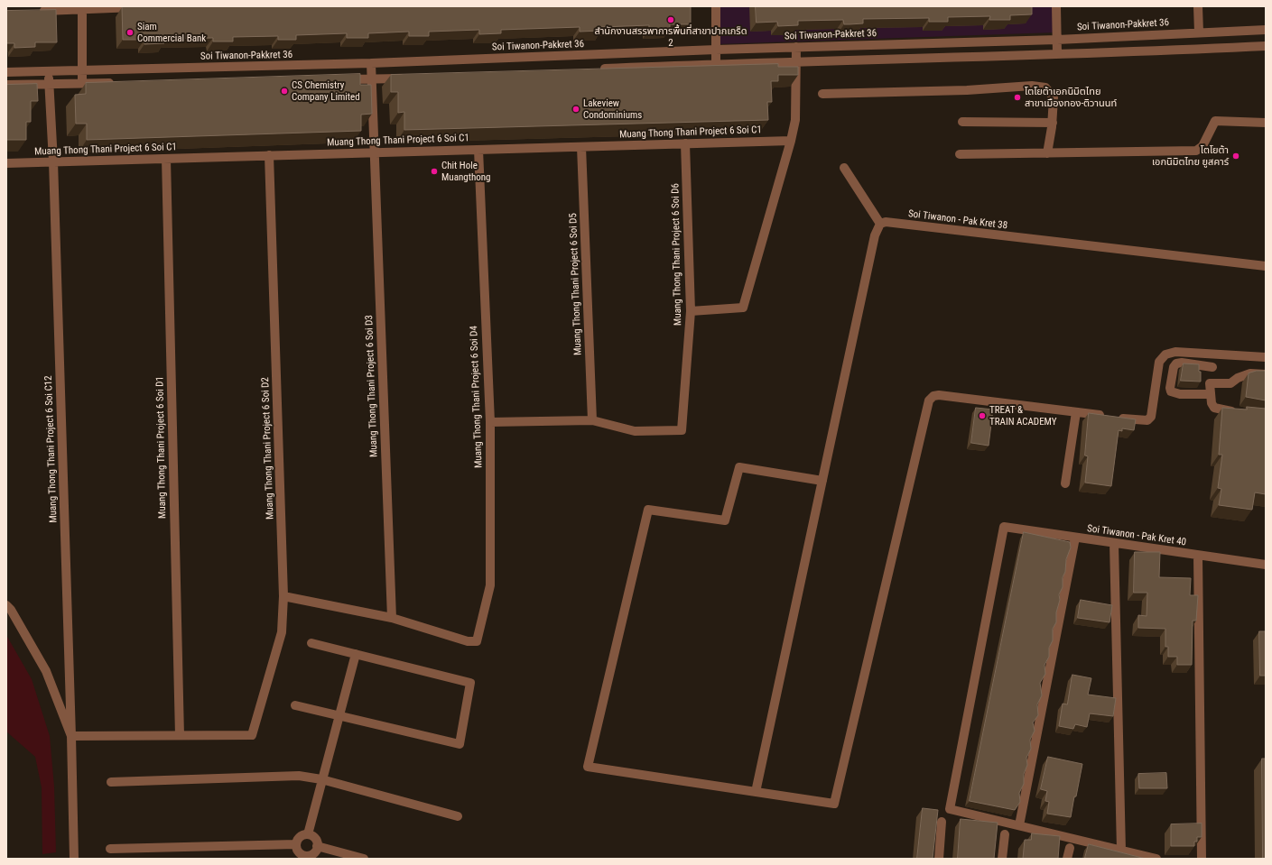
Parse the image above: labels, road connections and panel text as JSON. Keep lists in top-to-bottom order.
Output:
{
  "streets": {
    "street": [
      "Soi Tiwanon-Pakkret 36",
      "Muang Thong Thani Project 6 Soi C1",
      "Soi Tiwanon - Pak Kret 38",
      "Muang Thong Thani Project 6 Soi D6",
      "Muang Thong Thani Project 6 Soi D5",
      "Muang Thong Thani Project 6 Soi D3",
      "Muang Thong Thani Project 6 Soi D4",
      "Muang Thong Thani Project 6 Soi D1",
      "Muang Thong Thani Project 6 Soi D2",
      "Muang Thong Thani Project 6 Soi C12",
      "Soi Tiwanon - Pak Kret 40"
    ]
  },
  "crossings": [
    ["Soi Tiwanon-Pakkret 36", "Muang Thong Thani Project 6 Soi D3"],
    ["Soi Tiwanon-Pakkret 36", "Muang Thong Thani Project 6 Soi C12"],
    ["Muang Thong Thani Project 6 Soi C1", "Muang Thong Thani Project 6 Soi D6"],
    ["Muang Thong Thani Project 6 Soi C1", "Muang Thong Thani Project 6 Soi D5"],
    ["Muang Thong Thani Project 6 Soi C1", "Muang Thong Thani Project 6 Soi D3"],
    ["Muang Thong Thani Project 6 Soi C1", "Muang Thong Thani Project 6 Soi D4"],
    ["Muang Thong Thani Project 6 Soi C1", "Muang Thong Thani Project 6 Soi D1"],
    ["Muang Thong Thani Project 6 Soi C1", "Muang Thong Thani Project 6 Soi D2"],
    ["Muang Thong Thani Project 6 Soi C1", "Muang Thong Thani Project 6 Soi C12"],
    ["Muang Thong Thani Project 6 Soi D6", "Muang Thong Thani Project 6 Soi D5"],
    ["Muang Thong Thani Project 6 Soi D3", "Muang Thong Thani Project 6 Soi D4"],
    ["Muang Thong Thani Project 6 Soi D1", "Muang Thong Thani Project 6 Soi D2"]
  ],
  "places": [
    "สำนักงานสรรพาการพื้นที่สาขาปากเกร็ด 2",
    "Siam Commercial Bank",
    "CS Chemistry Company Limited",
    "โตโยต้าเอกนิมิตไทย สาขาเมืองทอง-ติวานนท์",
    "Lakeview Condominiums",
    "โตโยต้า เอกนิมิตไทย ยูสคาร์",
    "Chit Hole Muangthong",
    "TREAT & TRAIN ACADEMY"
  ]
}
